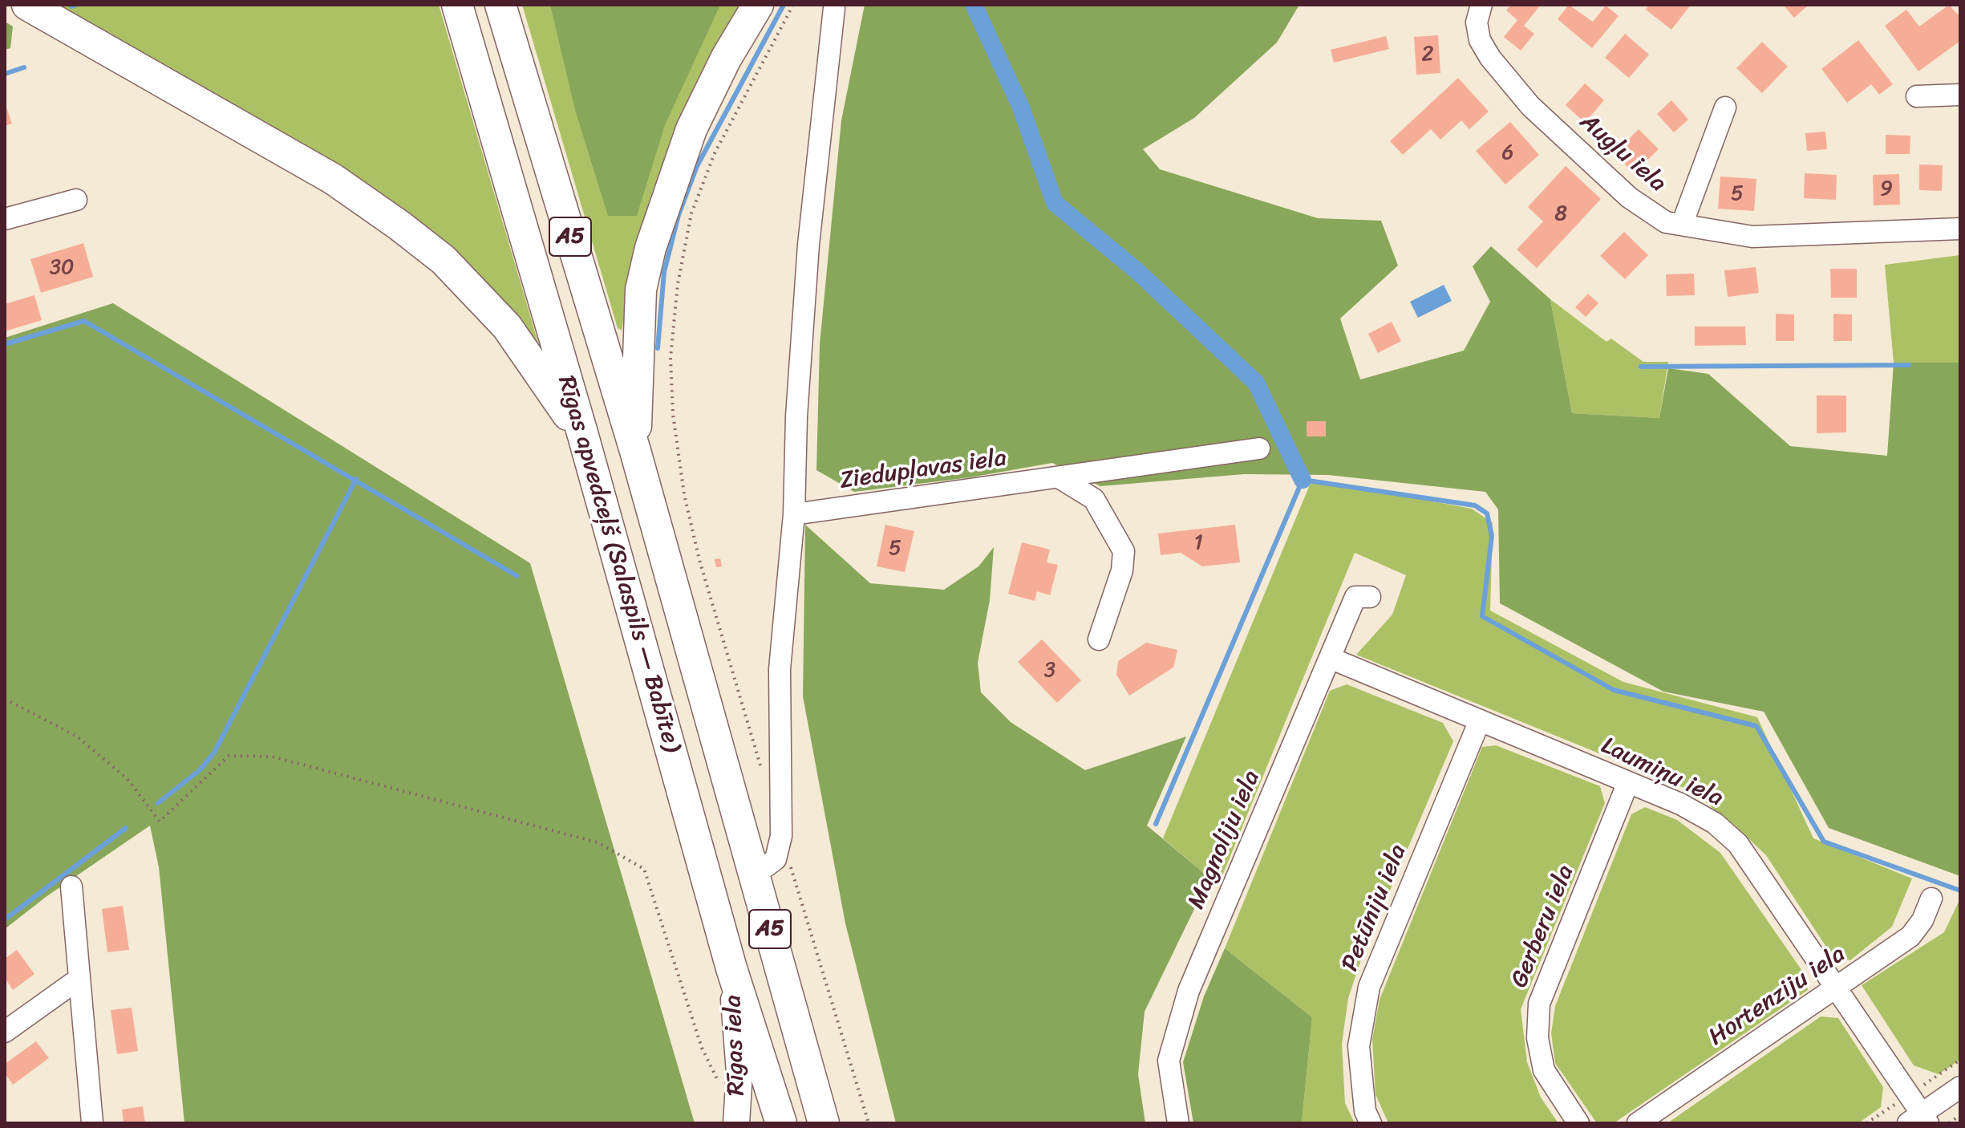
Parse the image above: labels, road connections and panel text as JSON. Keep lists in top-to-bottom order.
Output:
{
  "streets": {
    "highway": ["A5", "Rīgas apvedceļš (Salaspils — Babīte)"],
    "main road": ["Rīgas iela"],
    "street": [
      "Augļu iela",
      "Ziedupļavas iela",
      "Laumiņu iela",
      "Magnoliju iela",
      "Petūniju iela",
      "Gerberu iela",
      "Hortenziju iela"
    ]
  },
  "crossings": [
    ["Rīgas apvedceļš (Salaspils — Babīte)", "Rīgas iela"],
    ["Laumiņu iela", "Magnoliju iela"],
    ["Laumiņu iela", "Petūniju iela"],
    ["Laumiņu iela", "Gerberu iela"],
    ["Laumiņu iela", "Hortenziju iela"]
  ],
  "house_numbers": [
    "2",
    "6",
    "9",
    "5",
    "8",
    "30",
    "1",
    "5",
    "3"
  ]
}
